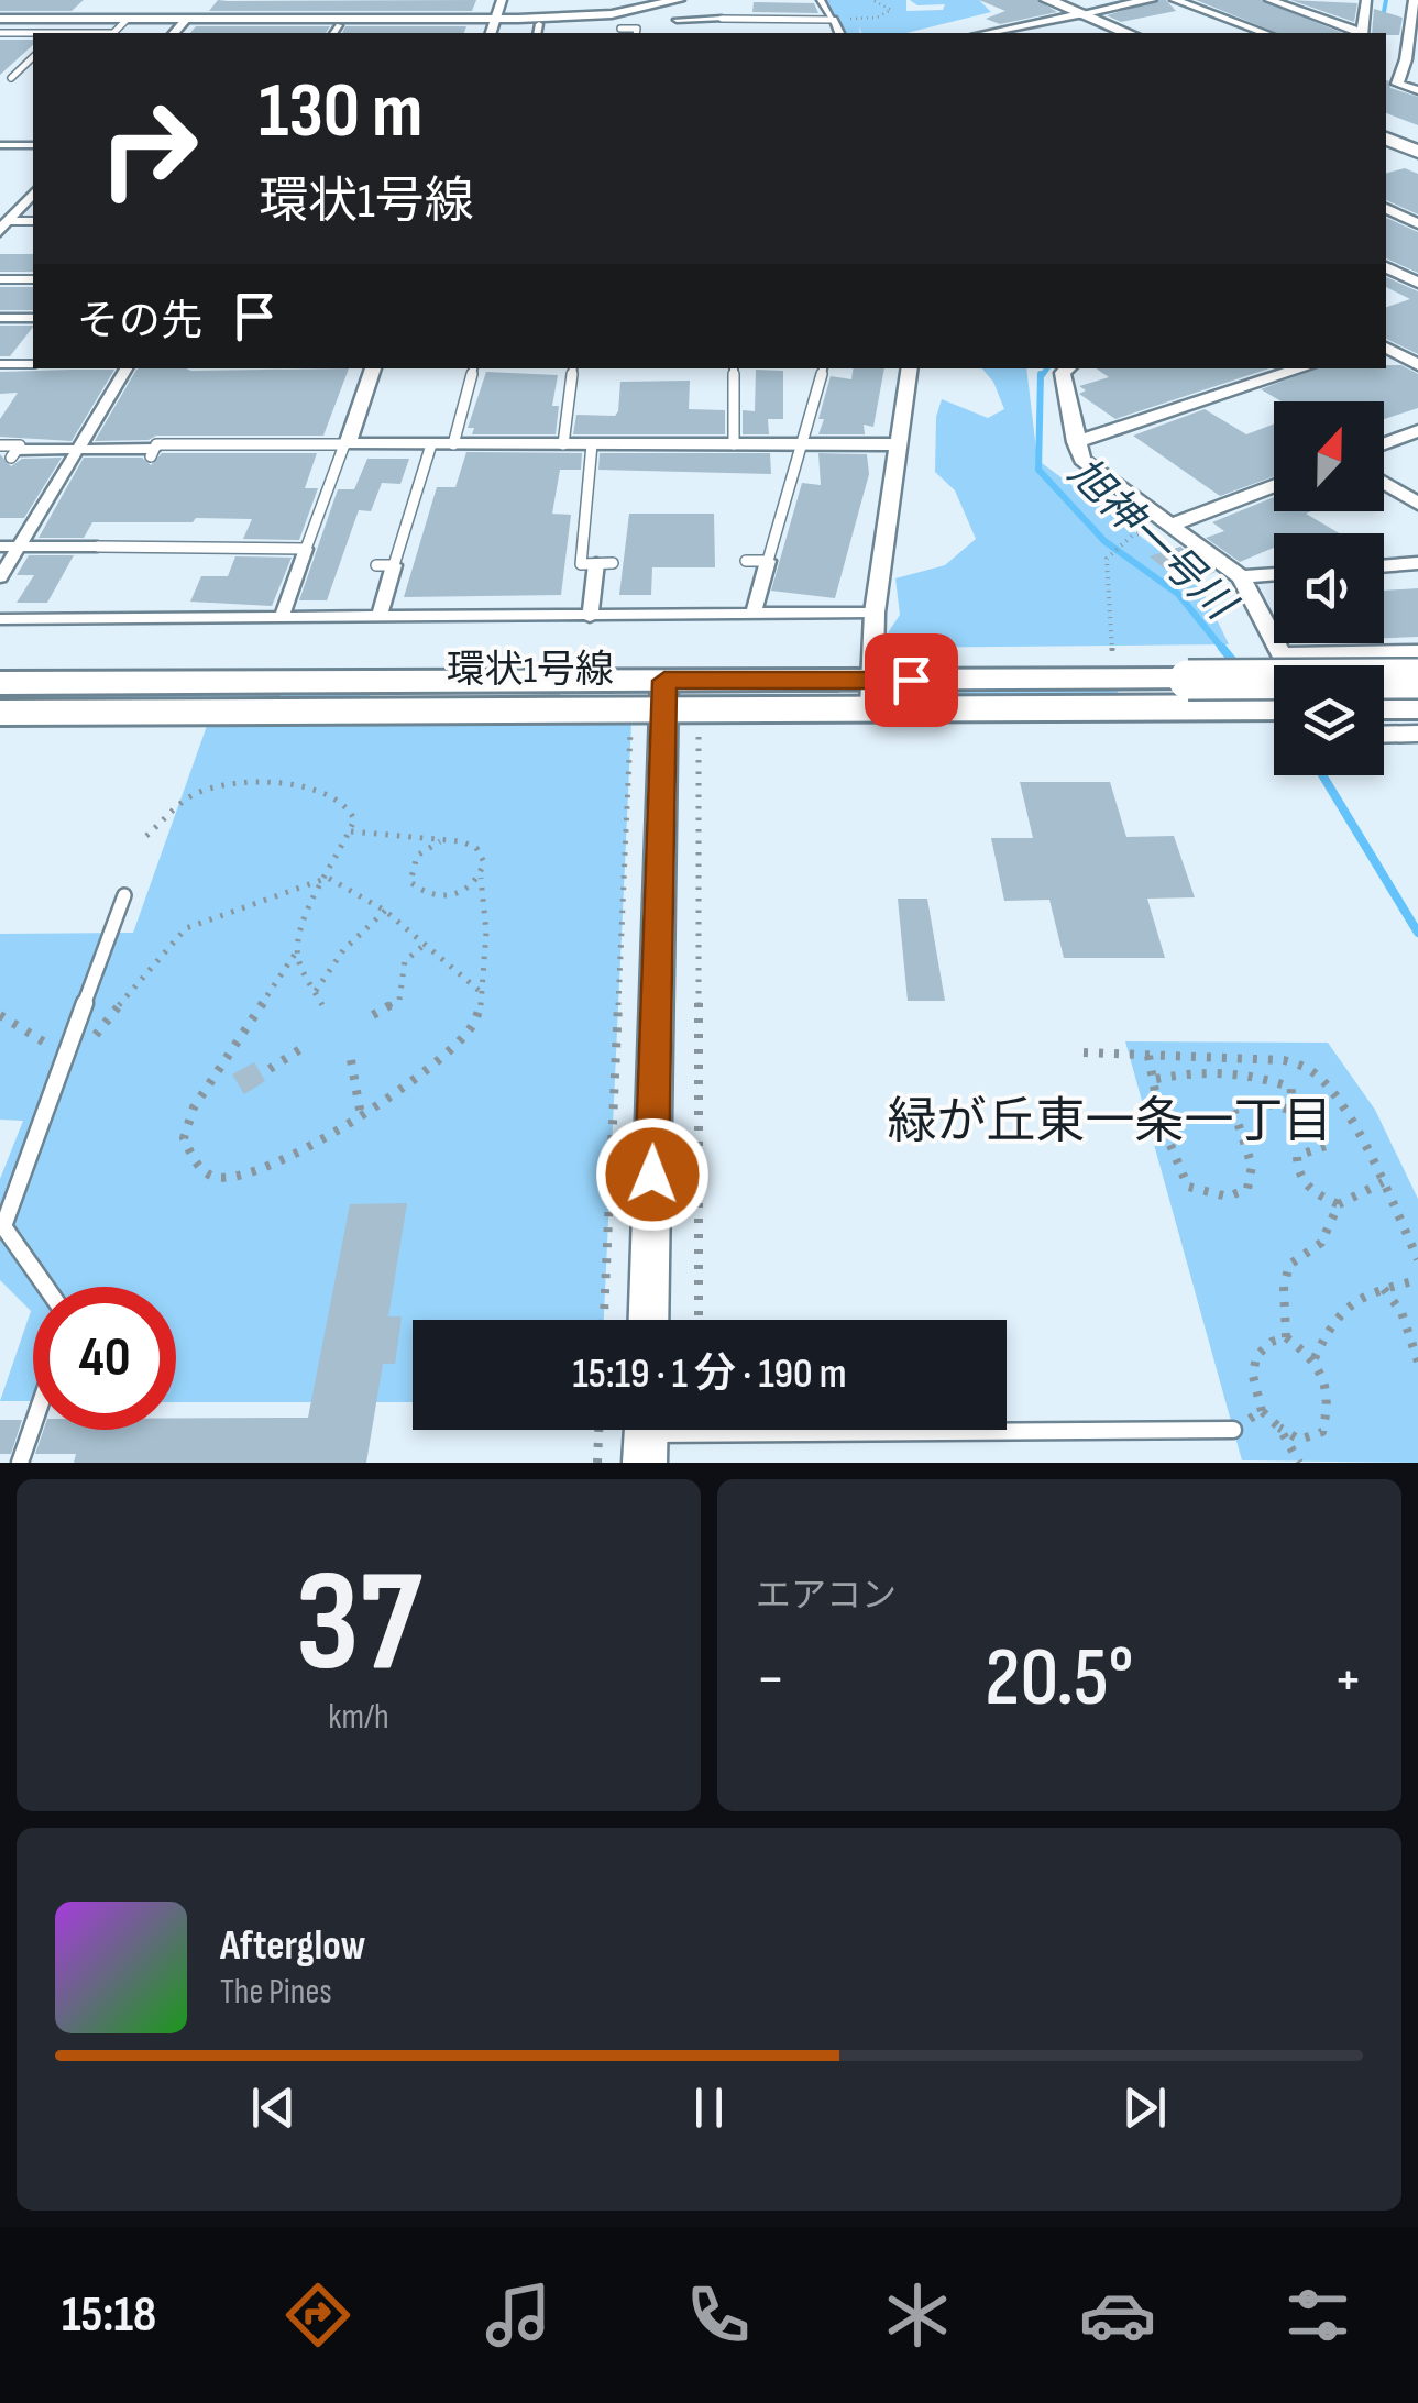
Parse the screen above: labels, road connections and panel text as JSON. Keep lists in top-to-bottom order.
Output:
{
  "streets": {
    "main road": ["環状1号線"]
  },
  "districts": ["緑が丘東一条一丁目"],
  "water": ["旭神一号川"],
  "north": "top",
  "page": {
    "turn": ["130 m", "環状1号線"],
    "then": "その先",
    "limit": "40",
    "trip": "15:19 · 1 分 · 190 m",
    "tile": [
      ["37", "km/h"],
      "エアコン"
    ],
    "heat": ["−", "20.5°", "+"],
    "song": ["Afterglow", "The Pines"],
    "tabs": "15:18"
  }
}
